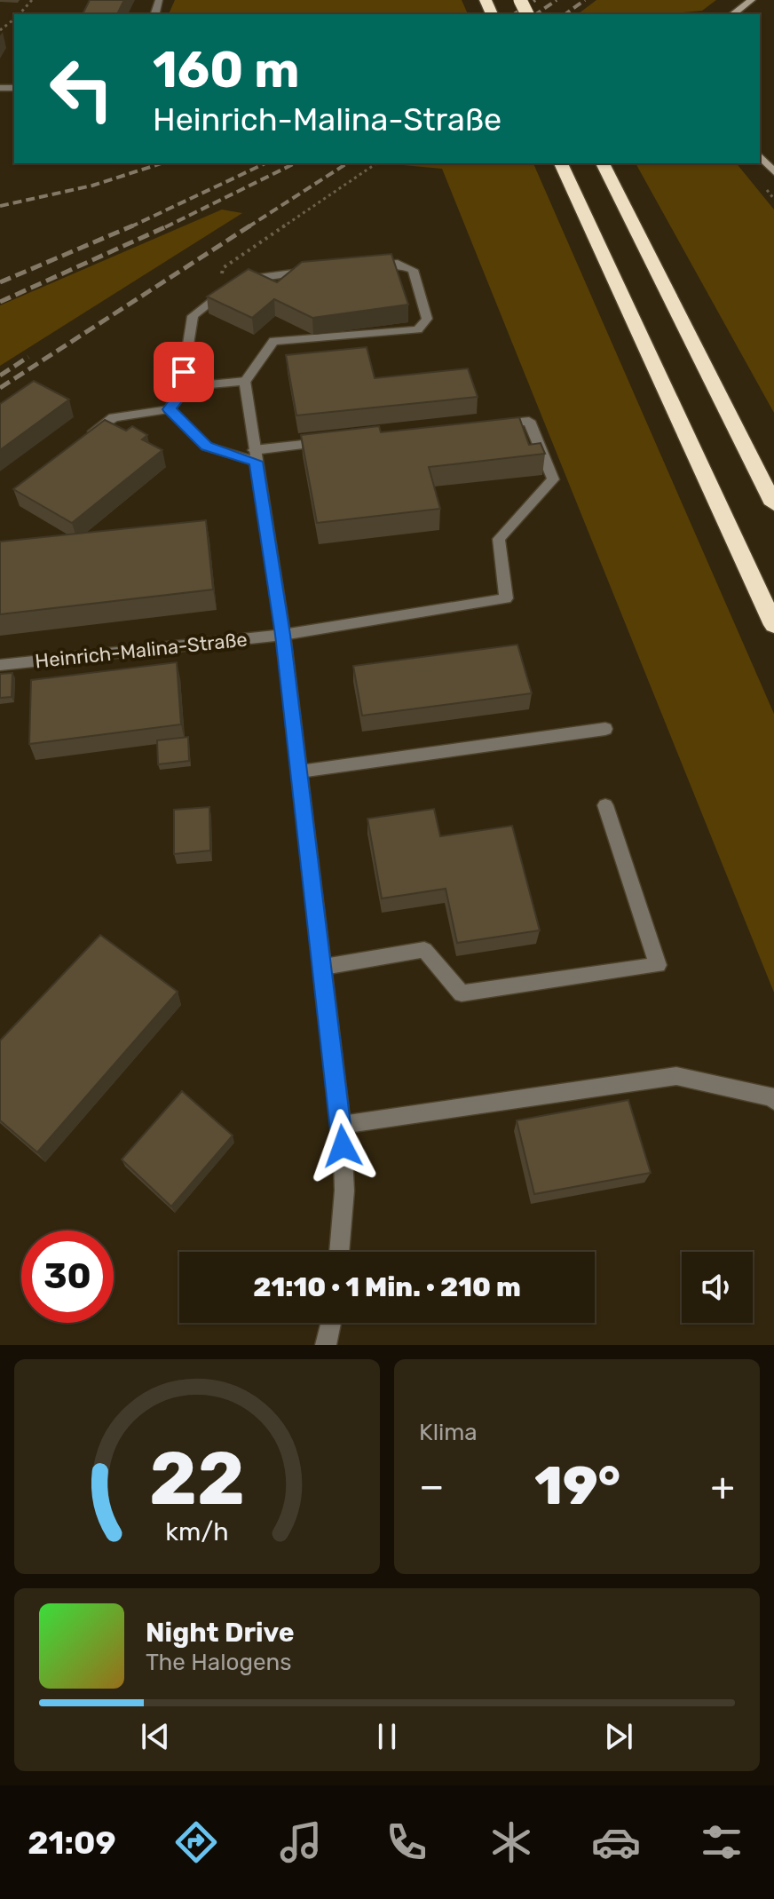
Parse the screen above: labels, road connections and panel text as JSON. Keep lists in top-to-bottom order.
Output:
{
  "streets": {
    "street": ["Heinrich-Malina-Straße"]
  },
  "page": {
    "turn": ["160 m", "Heinrich-Malina-Straße"],
    "limit": "30",
    "trip": "21:10 · 1 Min. · 210 m",
    "tile": "Klima",
    "heat": ["−", "19°", "+"],
    "song": ["Night Drive", "The Halogens"],
    "tabs": "21:09",
    "gauge": ["22", "km/h"]
  }
}
